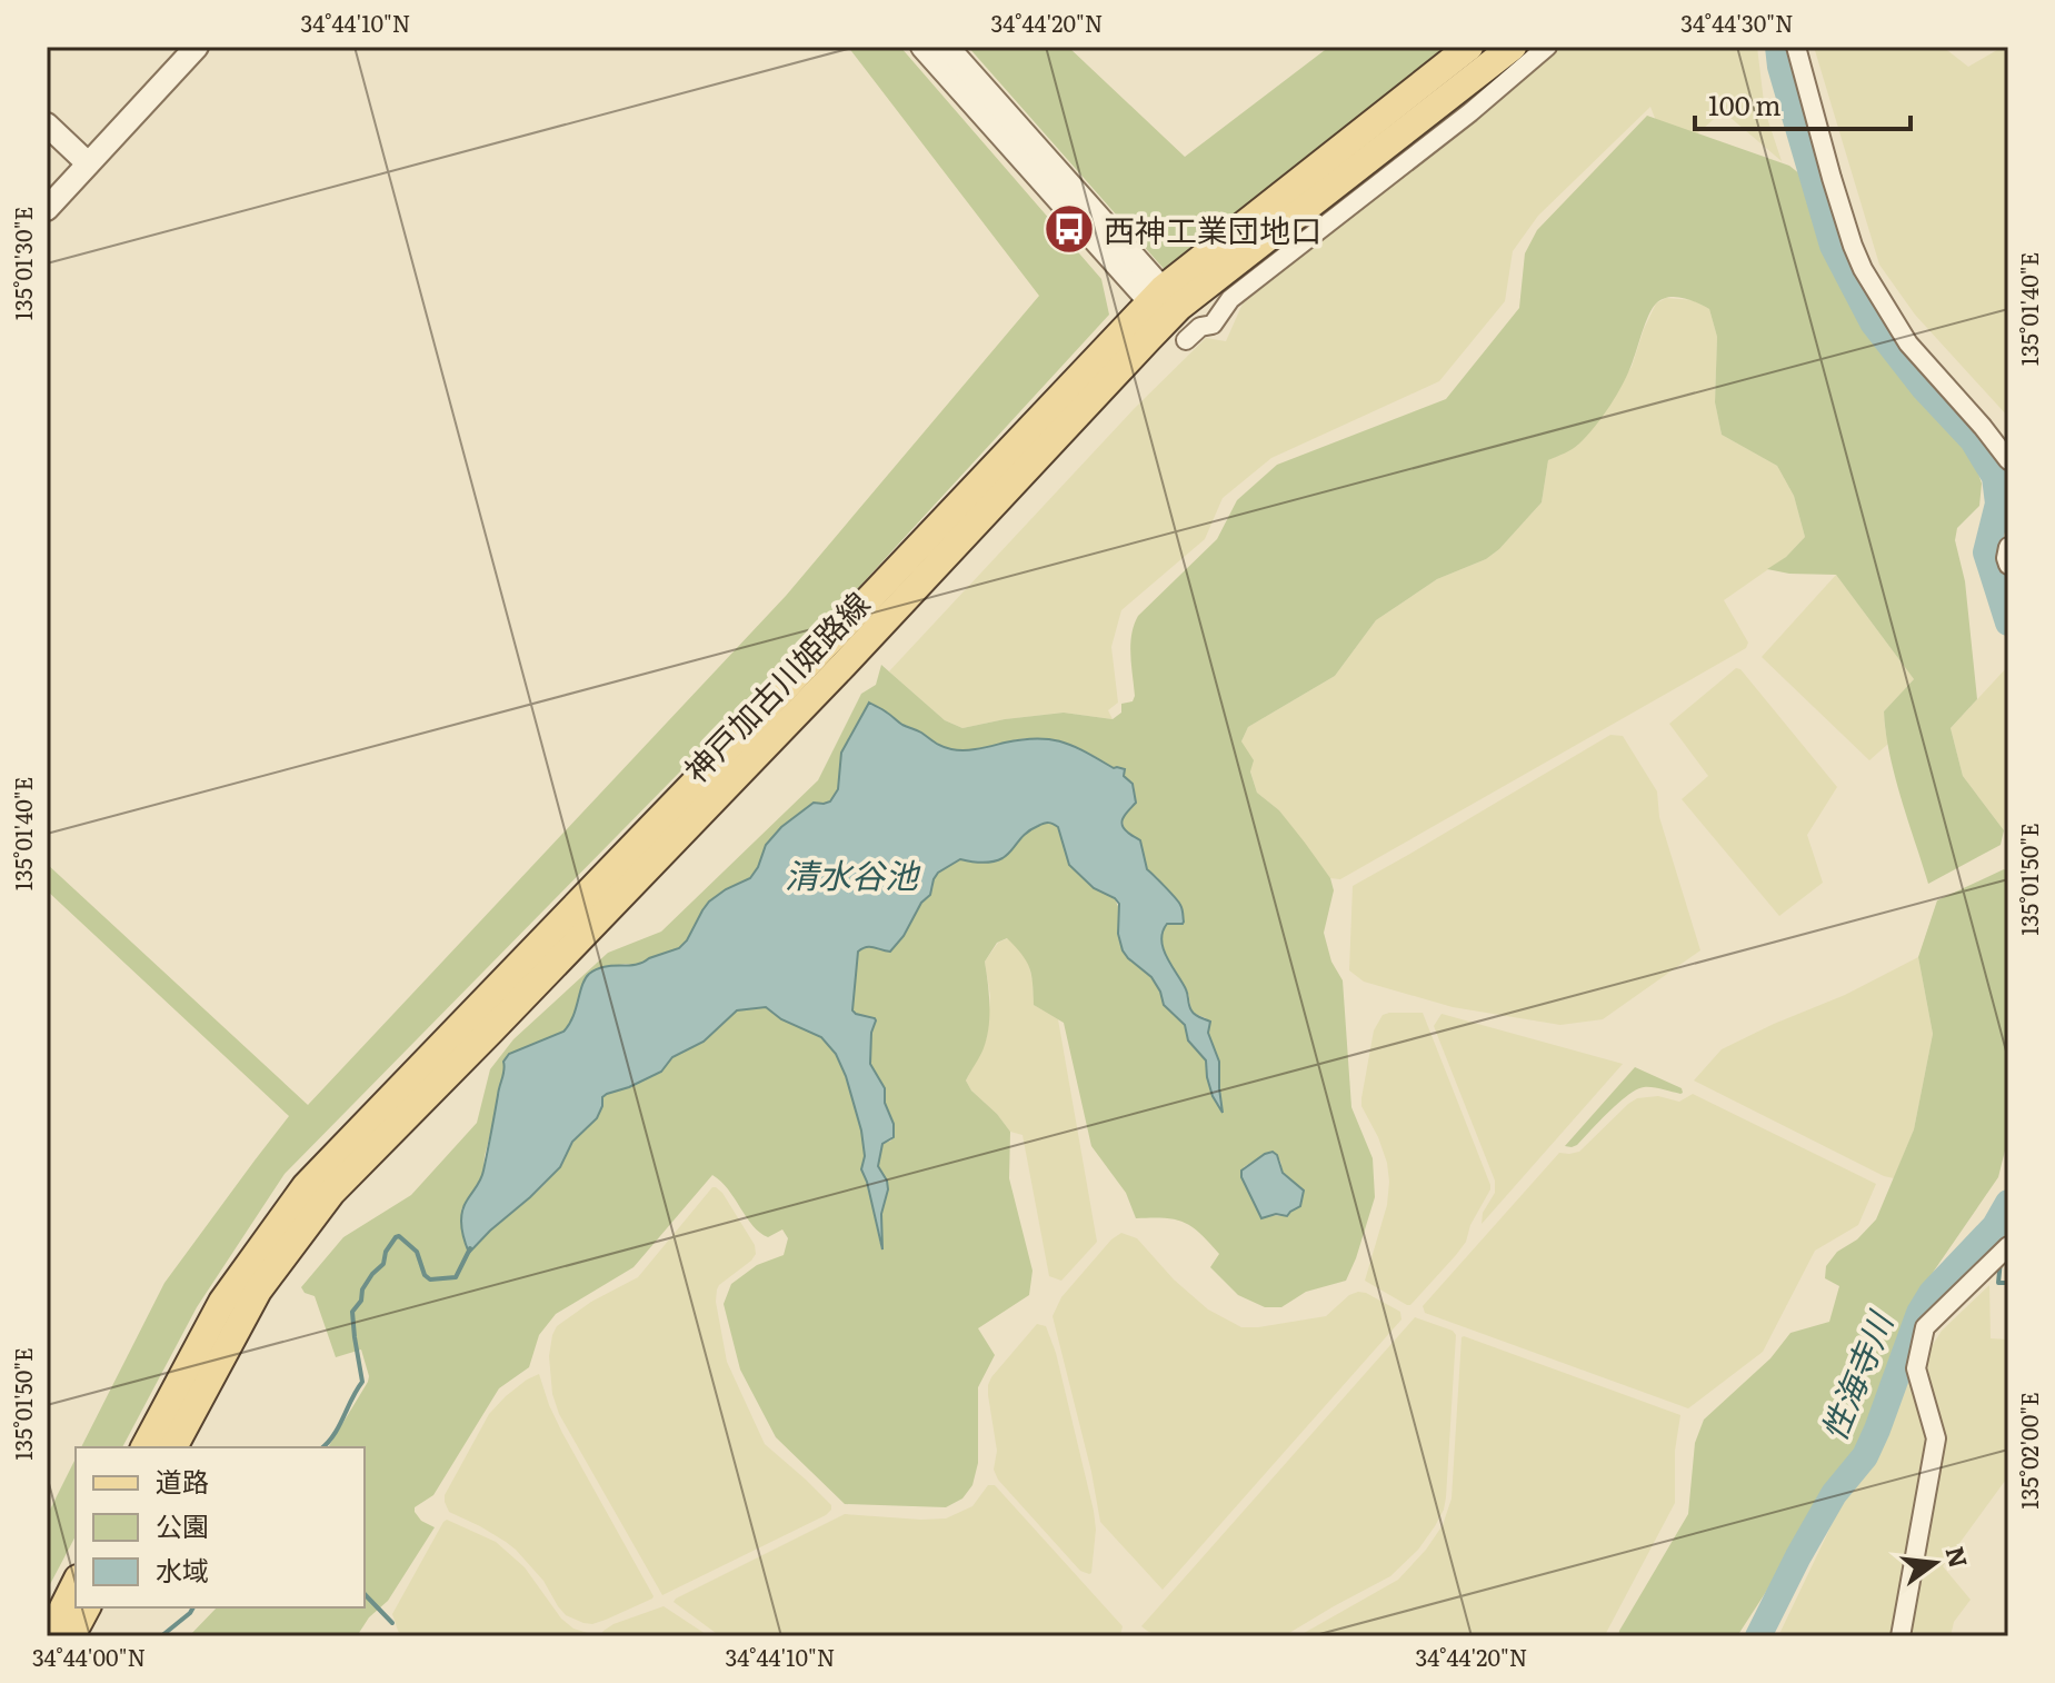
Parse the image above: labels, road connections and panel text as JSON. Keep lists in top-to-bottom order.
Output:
{
  "streets": {
    "main road": ["神戸加古川姫路線"]
  },
  "water": ["清水谷池", "性海寺川"],
  "places": {
    "bus stop": ["西神工業団地口"]
  },
  "legend": ["道路", "公園", "水域"],
  "scale_bar": "100 m",
  "north": "right",
  "coordinates": [
    "34°44'10\"N",
    "34°44'20\"N",
    "34°44'30\"N",
    "135°01'30\"E",
    "135°01'40\"E",
    "135°01'50\"E",
    "135°02'00\"E",
    "34°44'00\"N"
  ]
}
